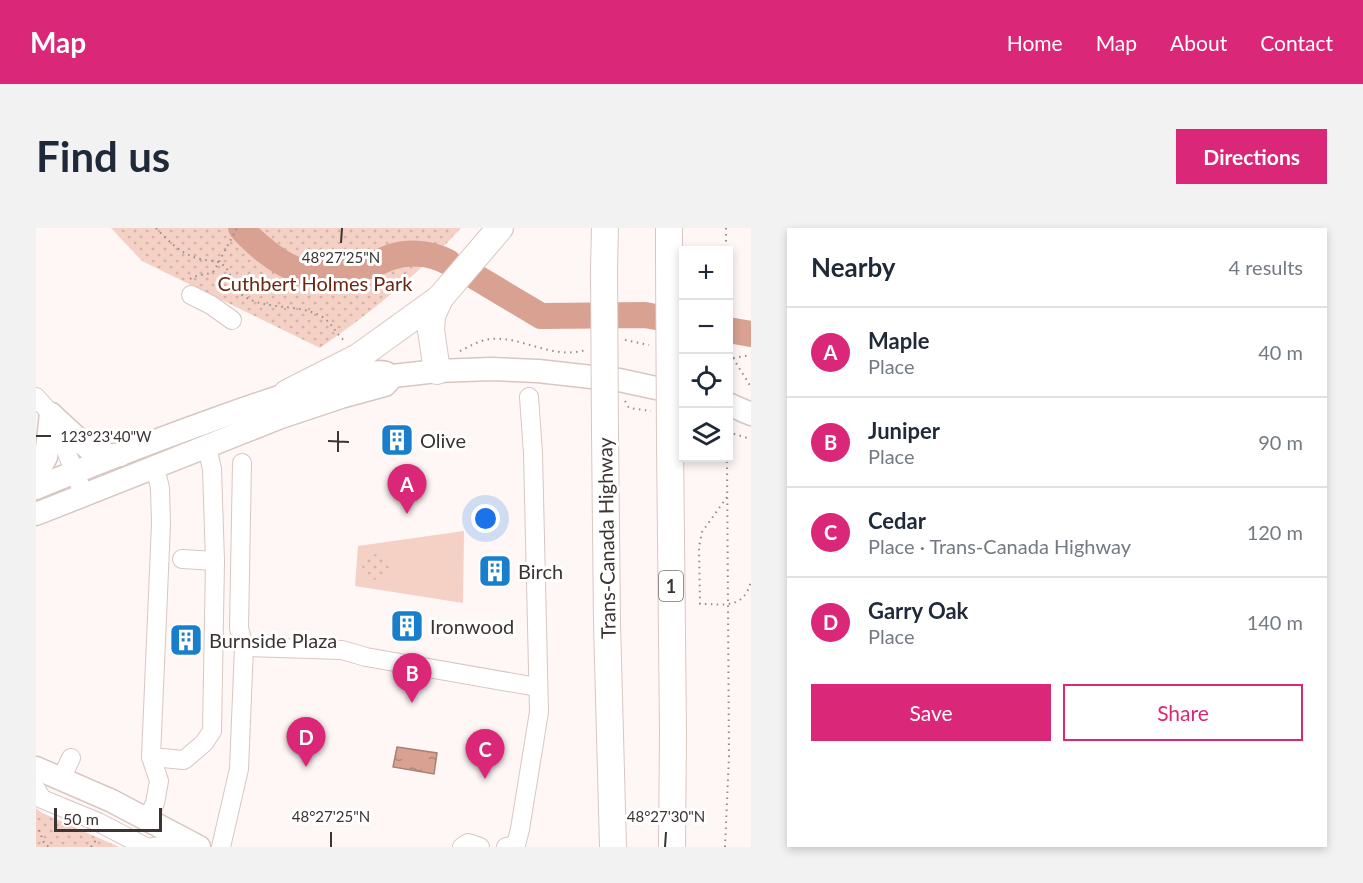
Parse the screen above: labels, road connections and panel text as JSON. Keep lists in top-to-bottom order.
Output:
{
  "streets": {
    "highway": ["Trans-Canada Highway", "1"]
  },
  "parks": ["Cuthbert Holmes Park"],
  "places": {
    "building": [
      "Olive",
      "Birch",
      "Ironwood",
      "Burnside Plaza"
    ]
  },
  "scale_bar": "50 m",
  "page": {
    "header": "Map",
    "nav": [
      "Home",
      "Map",
      "About",
      "Contact"
    ],
    "buttons": [
      "Directions",
      ["Save", "Share"]
    ],
    "title": "Find us",
    "heading": ["Nearby", "4 results"],
    "map_buttons": ["+", "−"],
    "list": [
      {
        "mark": "A",
        "name": "Maple",
        "note": "Place",
        "value": "40 m"
      },
      {
        "mark": "B",
        "name": "Juniper",
        "note": "Place",
        "value": "90 m"
      },
      {
        "mark": "C",
        "name": "Cedar",
        "note": "Place · Trans-Canada Highway",
        "value": "120 m"
      },
      {
        "mark": "D",
        "name": "Garry Oak",
        "note": "Place",
        "value": "140 m"
      }
    ],
    "pins": [
      "A",
      "B",
      "D",
      "C"
    ],
    "scale": "50 m"
  },
  "coordinates": ["48°27'25\"N", "123°23'40\"W", "48°27'30\"N"]
}
